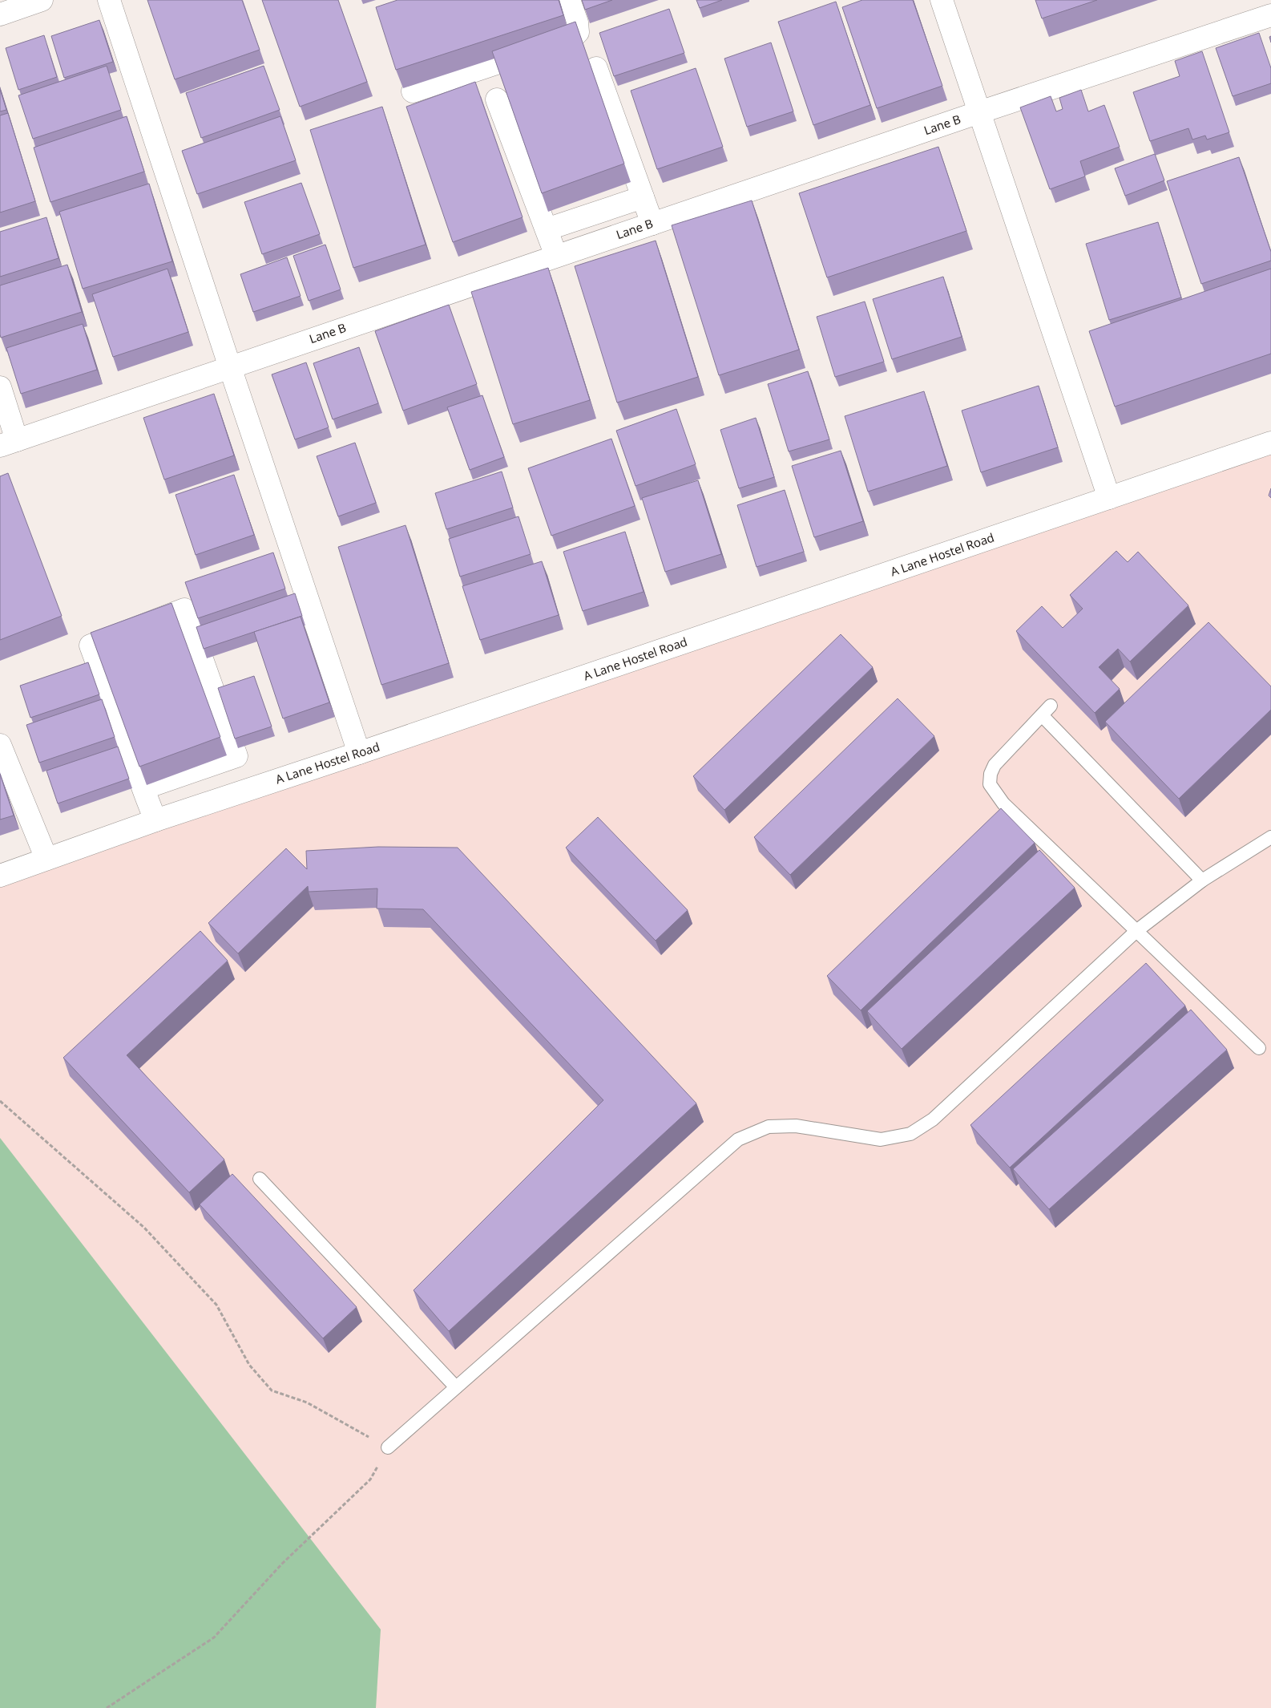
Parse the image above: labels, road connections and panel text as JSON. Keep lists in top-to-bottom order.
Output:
{
  "streets": {
    "street": ["Lane B", "A Lane Hostel Road"]
  }
}
